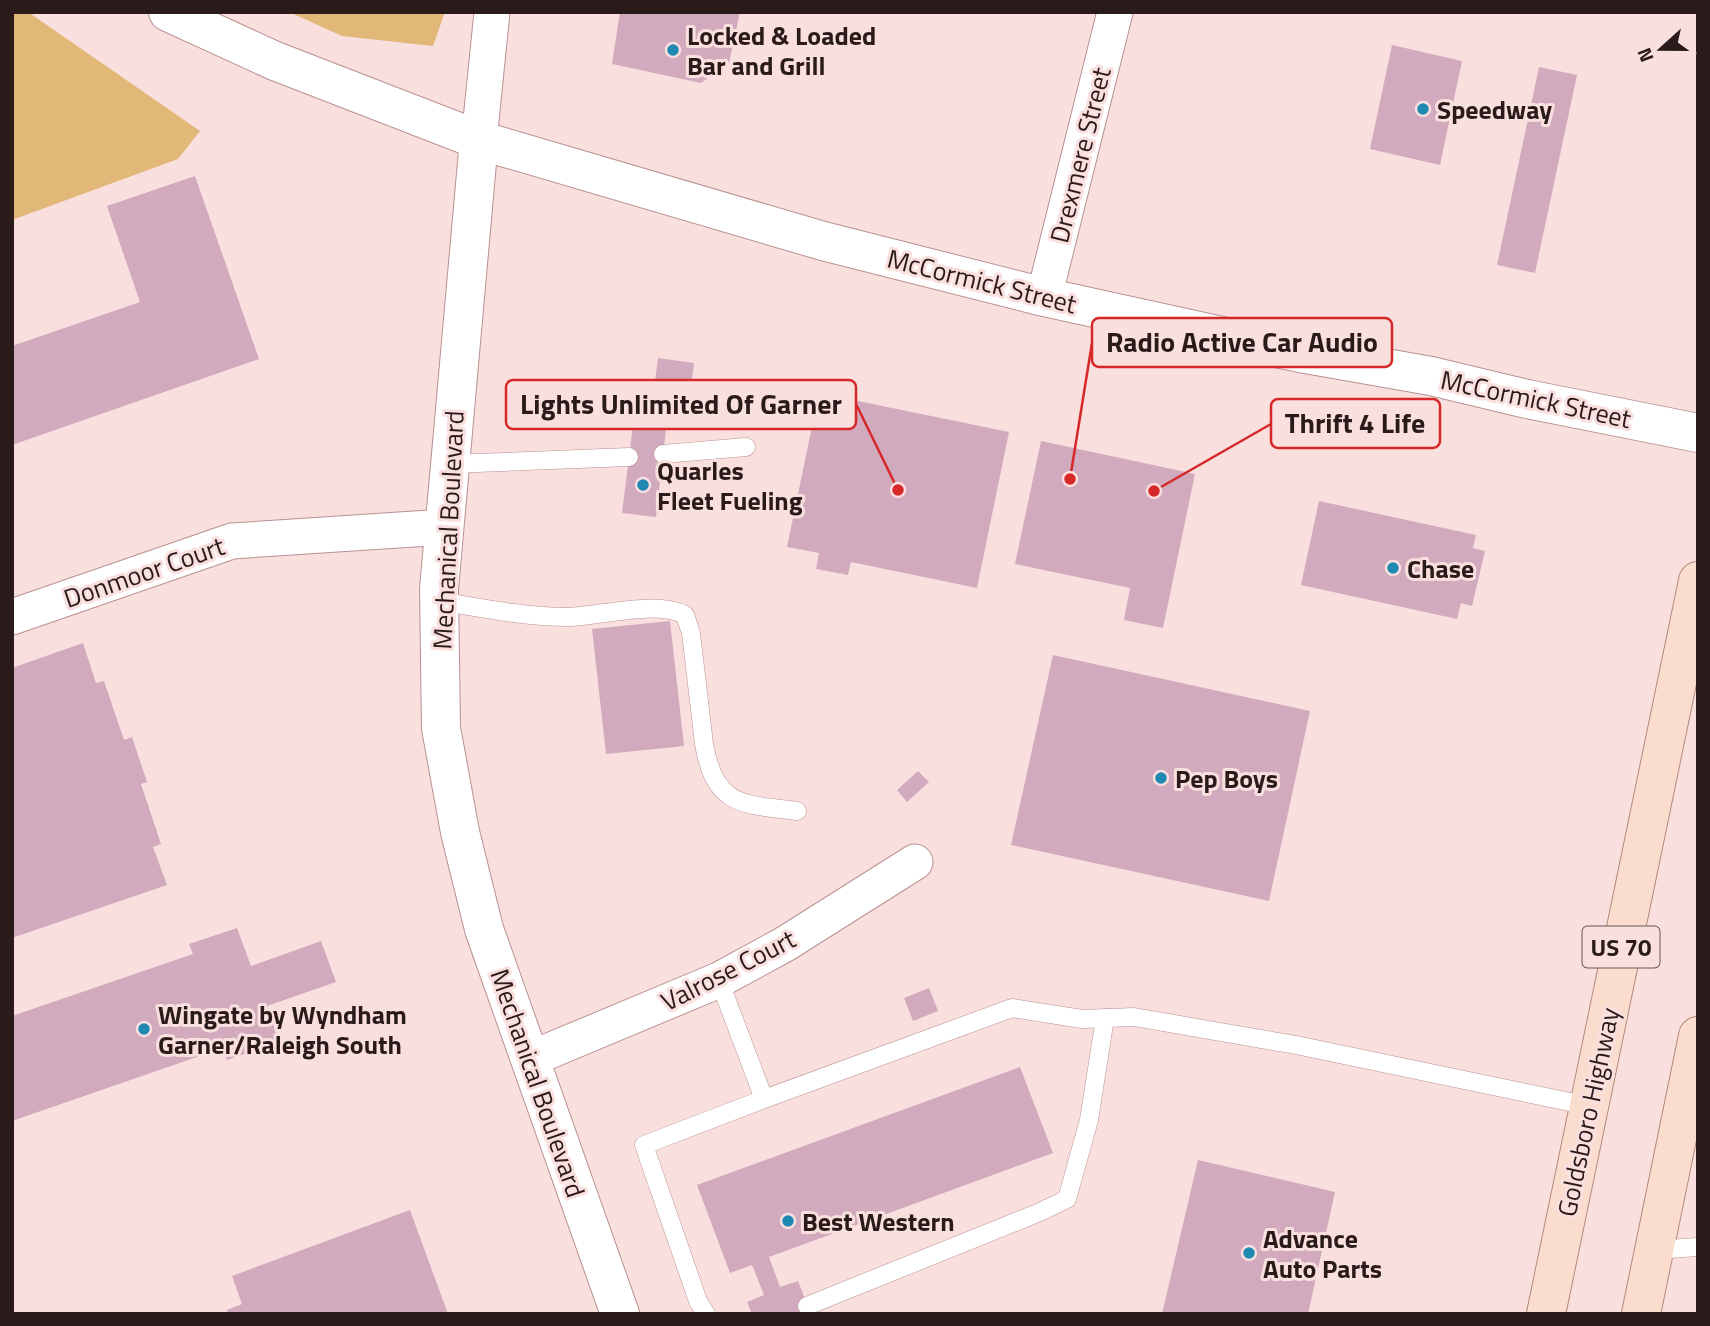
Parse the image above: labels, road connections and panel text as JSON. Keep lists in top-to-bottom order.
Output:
{
  "streets": {
    "main road": ["US 70", "Goldsboro Highway"],
    "street": [
      "Drexmere Street",
      "McCormick Street",
      "Mechanical Boulevard",
      "Donmoor Court",
      "Valrose Court"
    ]
  },
  "crossings": [
    ["Drexmere Street", "McCormick Street"],
    ["McCormick Street", "Mechanical Boulevard"],
    ["Mechanical Boulevard", "Donmoor Court"],
    ["Mechanical Boulevard", "Valrose Court"]
  ],
  "places": [
    "Locked & Loaded Bar and Grill",
    "Speedway",
    "Radio Active Car Audio",
    "Quarles Fleet Fueling",
    "Lights Unlimited Of Garner",
    "Thrift 4 Life",
    "Chase",
    "Pep Boys",
    "Wingate by Wyndham Garner/Raleigh South",
    "Best Western",
    "Advance Auto Parts"
  ],
  "north": "left"
}
